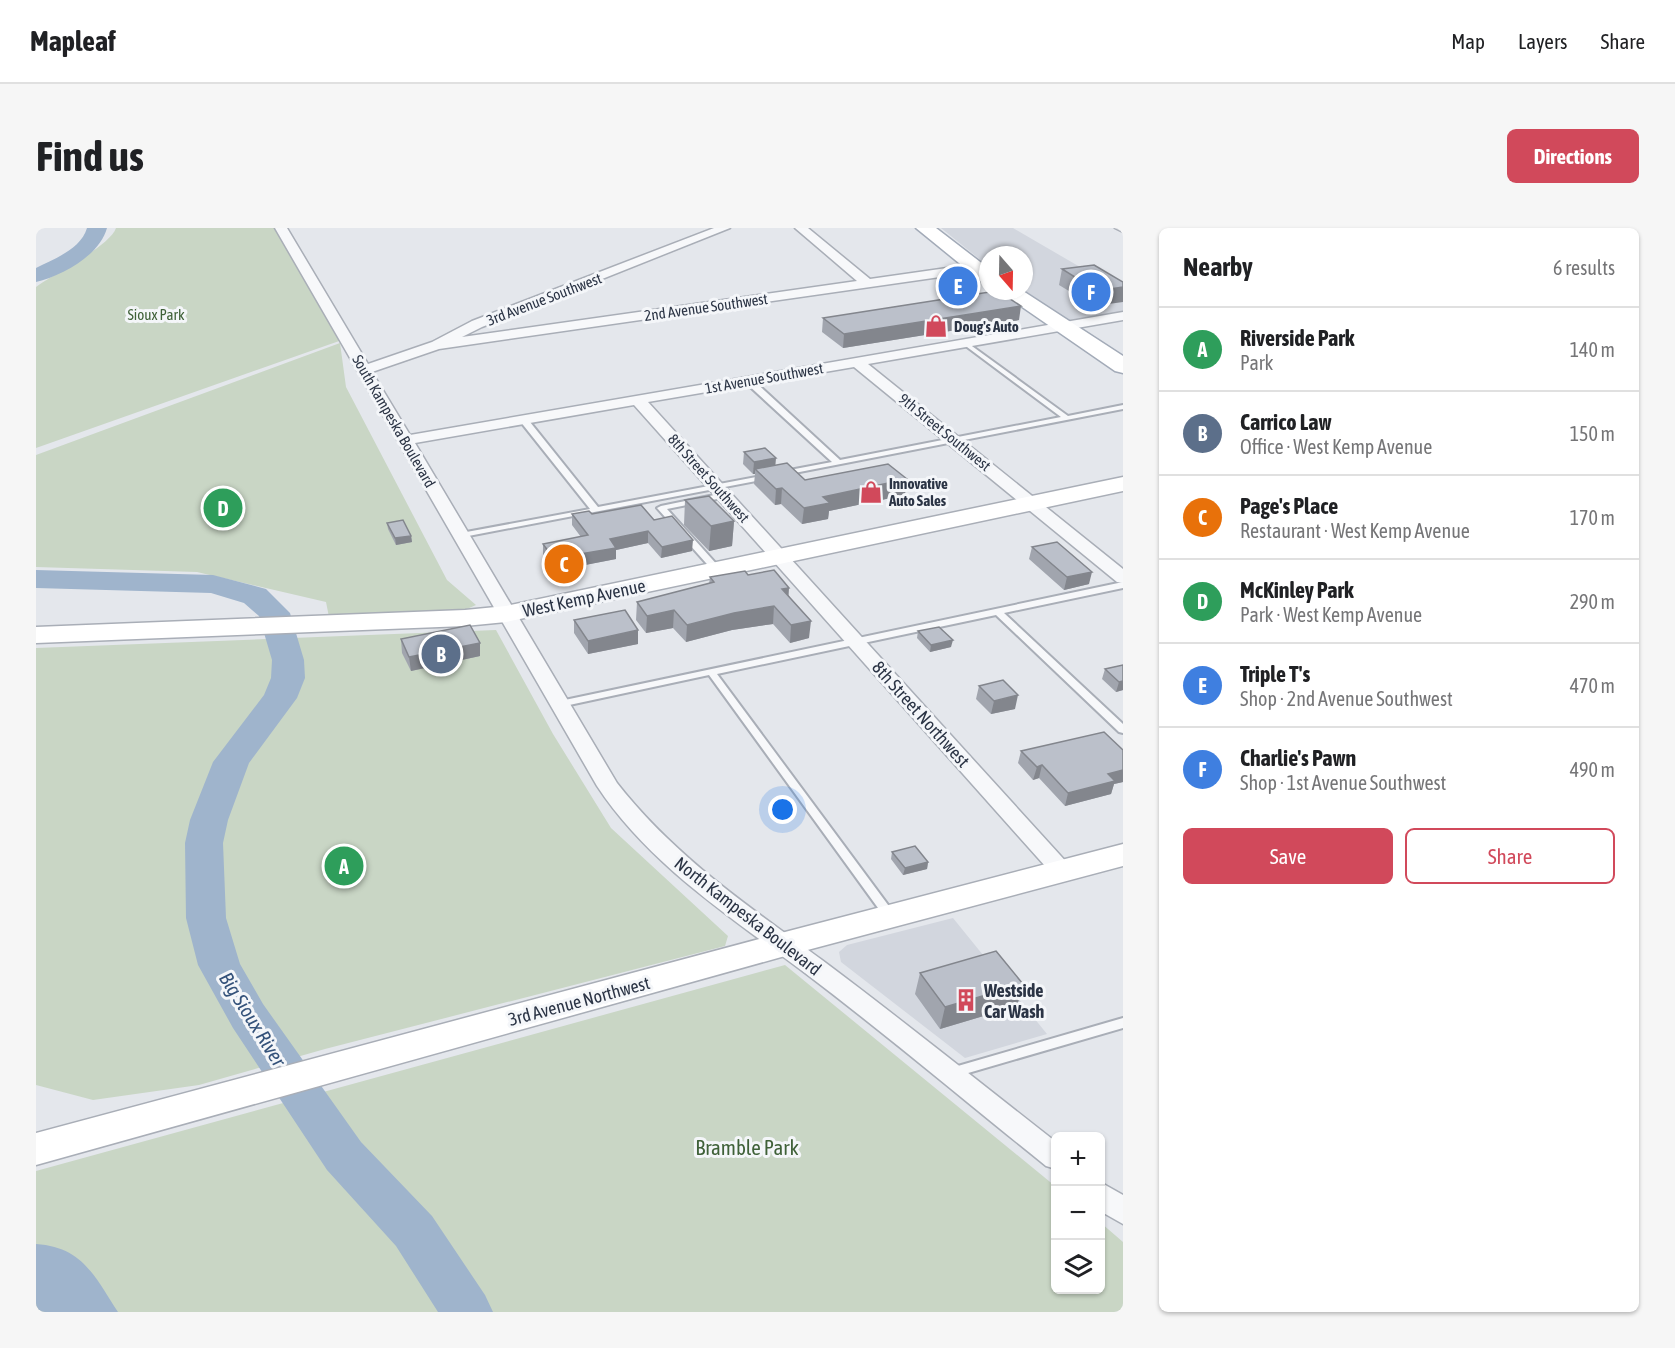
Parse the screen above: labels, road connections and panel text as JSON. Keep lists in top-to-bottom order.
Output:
{
  "streets": {
    "main road": ["West Kemp Avenue", "3rd Avenue Northwest"],
    "street": [
      "3rd Avenue Southwest",
      "2nd Avenue Southwest",
      "1st Avenue Southwest",
      "South Kampeska Boulevard",
      "9th Street Southwest",
      "8th Street Southwest",
      "8th Street Northwest",
      "North Kampeska Boulevard"
    ]
  },
  "crossings": [
    ["3rd Avenue Southwest", "2nd Avenue Southwest"],
    ["3rd Avenue Southwest", "South Kampeska Boulevard"],
    ["1st Avenue Southwest", "South Kampeska Boulevard"],
    ["1st Avenue Southwest", "9th Street Southwest"],
    ["1st Avenue Southwest", "8th Street Southwest"],
    ["South Kampeska Boulevard", "West Kemp Avenue"],
    ["South Kampeska Boulevard", "North Kampeska Boulevard"],
    ["9th Street Southwest", "West Kemp Avenue"],
    ["8th Street Southwest", "West Kemp Avenue"],
    ["8th Street Southwest", "8th Street Northwest"],
    ["West Kemp Avenue", "8th Street Northwest"],
    ["West Kemp Avenue", "North Kampeska Boulevard"],
    ["8th Street Northwest", "3rd Avenue Northwest"],
    ["North Kampeska Boulevard", "3rd Avenue Northwest"]
  ],
  "water": ["Big Sioux River"],
  "parks": ["Sioux Park", "Bramble Park"],
  "places": {
    "shop": ["Doug's Auto", "Innovative Auto Sales"],
    "building": ["Westside Car Wash"]
  },
  "north": "bottom",
  "page": {
    "header": "Mapleaf",
    "nav": ["Map", "Layers", "Share"],
    "buttons": [
      "Directions",
      ["Save", "Share"]
    ],
    "title": "Find us",
    "heading": ["Nearby", "6 results"],
    "pins": [
      "E",
      "F",
      "D",
      "C",
      "B",
      "A"
    ],
    "list": [
      {
        "mark": "A",
        "name": "Riverside Park",
        "note": "Park",
        "value": "140 m"
      },
      {
        "mark": "B",
        "name": "Carrico Law",
        "note": "Office · West Kemp Avenue",
        "value": "150 m"
      },
      {
        "mark": "C",
        "name": "Page's Place",
        "note": "Restaurant · West Kemp Avenue",
        "value": "170 m"
      },
      {
        "mark": "D",
        "name": "McKinley Park",
        "note": "Park · West Kemp Avenue",
        "value": "290 m"
      },
      {
        "mark": "E",
        "name": "Triple T's",
        "note": "Shop · 2nd Avenue Southwest",
        "value": "470 m"
      },
      {
        "mark": "F",
        "name": "Charlie's Pawn",
        "note": "Shop · 1st Avenue Southwest",
        "value": "490 m"
      }
    ],
    "map_buttons": ["+", "−"]
  }
}
